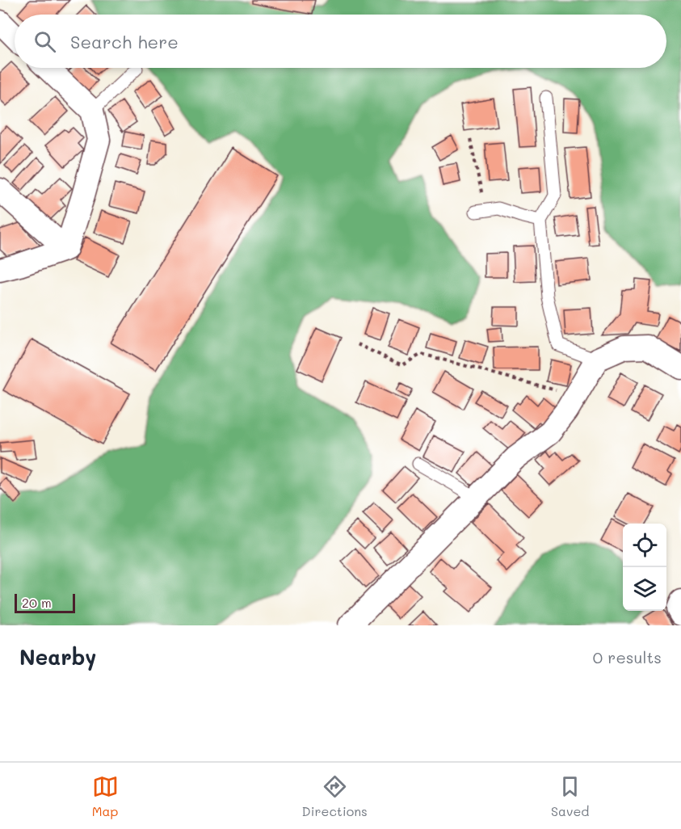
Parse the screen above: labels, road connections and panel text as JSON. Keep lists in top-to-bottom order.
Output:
{
  "scale_bar": "20 m",
  "page": {
    "search": "Search here",
    "scale": "20 m",
    "heading": ["Nearby", "0 results"],
    "nav": ["Map", "Directions", "Saved"]
  }
}
